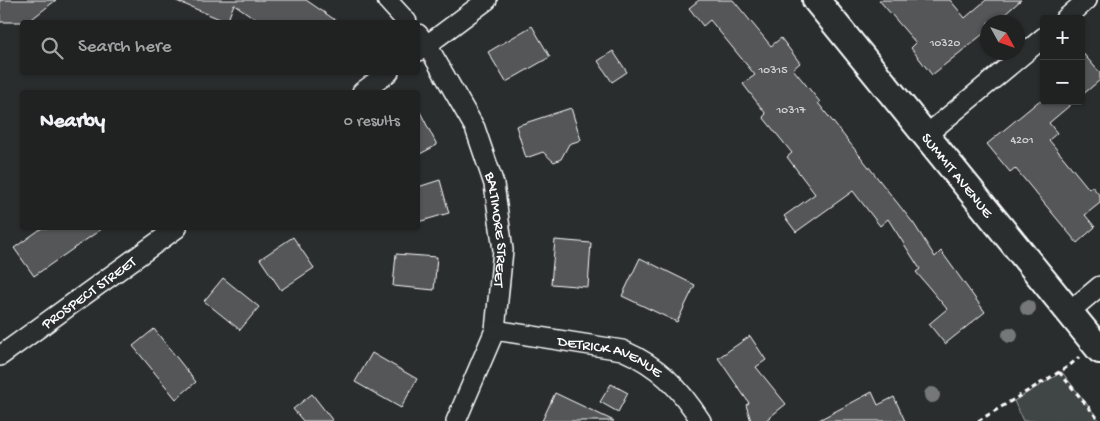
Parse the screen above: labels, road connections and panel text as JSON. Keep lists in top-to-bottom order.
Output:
{
  "streets": {
    "street": [
      "SUMMIT AVENUE",
      "BALTIMORE STREET",
      "PROSPECT STREET",
      "DETRICK AVENUE"
    ]
  },
  "crossings": [
    ["BALTIMORE STREET", "DETRICK AVENUE"]
  ],
  "house_numbers": [
    "10320",
    "10315",
    "10317",
    "4201"
  ],
  "north": "bottom right",
  "page": {
    "map_buttons": ["+", "−"],
    "search": "Search here",
    "heading": ["Nearby", "0 results"]
  }
}
